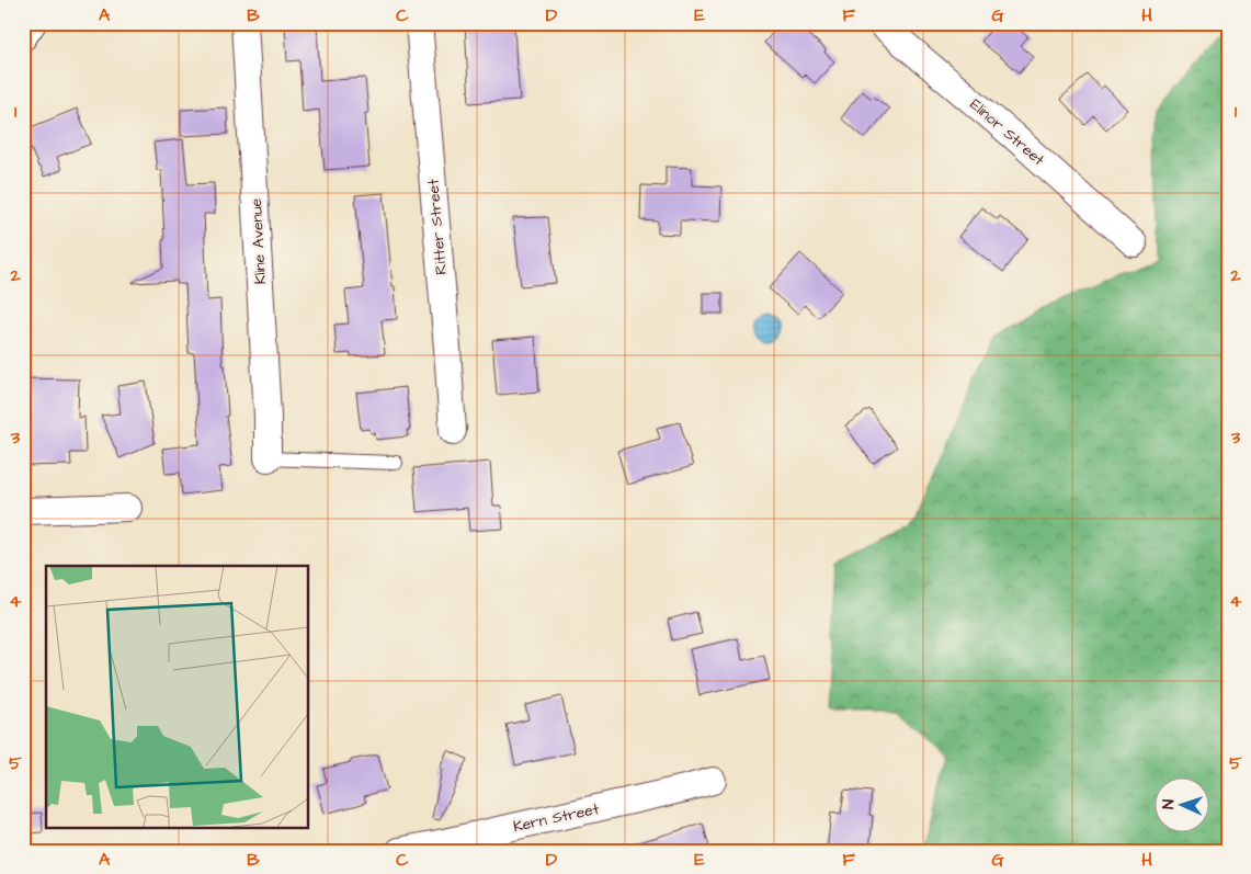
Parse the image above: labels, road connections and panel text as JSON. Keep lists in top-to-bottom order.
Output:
{
  "streets": {
    "street": [
      "Elinor Street",
      "Ritter Street",
      "Kline Avenue",
      "Kern Street"
    ]
  },
  "north": "left",
  "grid": {
    "columns": [
      "A",
      "B",
      "C",
      "D",
      "E",
      "F",
      "G",
      "H"
    ],
    "rows": [
      "1",
      "2",
      "3",
      "4",
      "5"
    ]
  }
}
